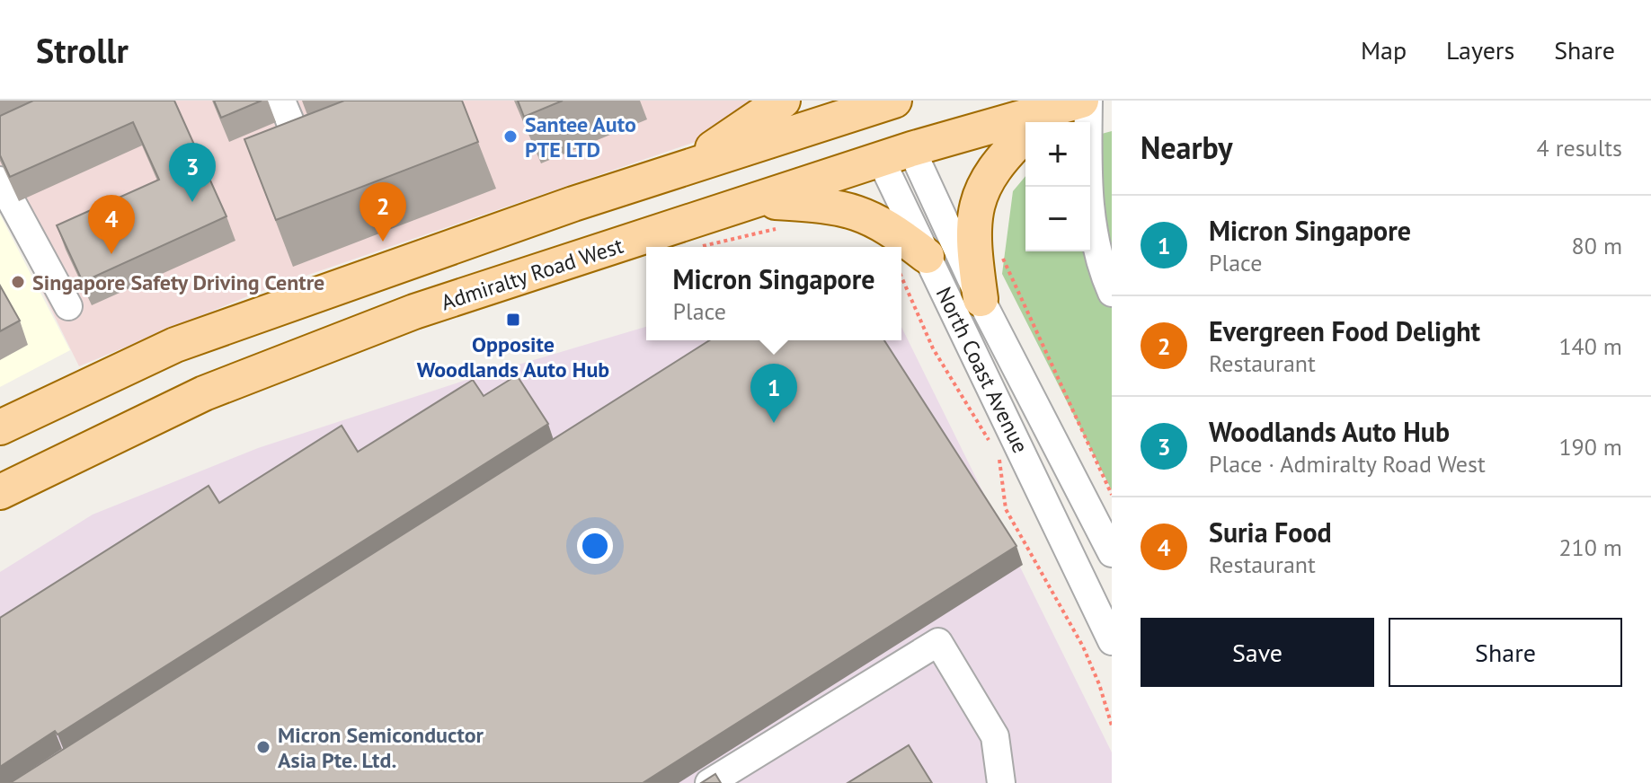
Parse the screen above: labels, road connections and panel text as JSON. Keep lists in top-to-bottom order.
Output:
{
  "streets": {
    "main road": ["Admiralty Road West", "North Coast Avenue"]
  },
  "crossings": [
    ["Admiralty Road West", "North Coast Avenue"]
  ],
  "places": {
    "other": ["Santee Auto PTE LTD", "Singapore Safety Driving Centre", "Micron Semiconductor Asia Pte. Ltd."],
    "transit": ["Opposite Woodlands Auto Hub"]
  },
  "page": {
    "header": "Strollr",
    "nav": ["Map", "Layers", "Share"],
    "heading": ["Nearby", "4 results"],
    "map_buttons": ["+", "−"],
    "pins": [
      "3",
      "2",
      "4",
      "1"
    ],
    "list": [
      {
        "mark": "1",
        "name": "Micron Singapore",
        "note": "Place",
        "value": "80 m"
      },
      {
        "mark": "2",
        "name": "Evergreen Food Delight",
        "note": "Restaurant",
        "value": "140 m"
      },
      {
        "mark": "3",
        "name": "Woodlands Auto Hub",
        "note": "Place · Admiralty Road West",
        "value": "190 m"
      },
      {
        "mark": "4",
        "name": "Suria Food",
        "note": "Restaurant",
        "value": "210 m"
      }
    ],
    "popup": ["Micron Singapore", "Place"],
    "buttons": ["Save", "Share"]
  }
}
